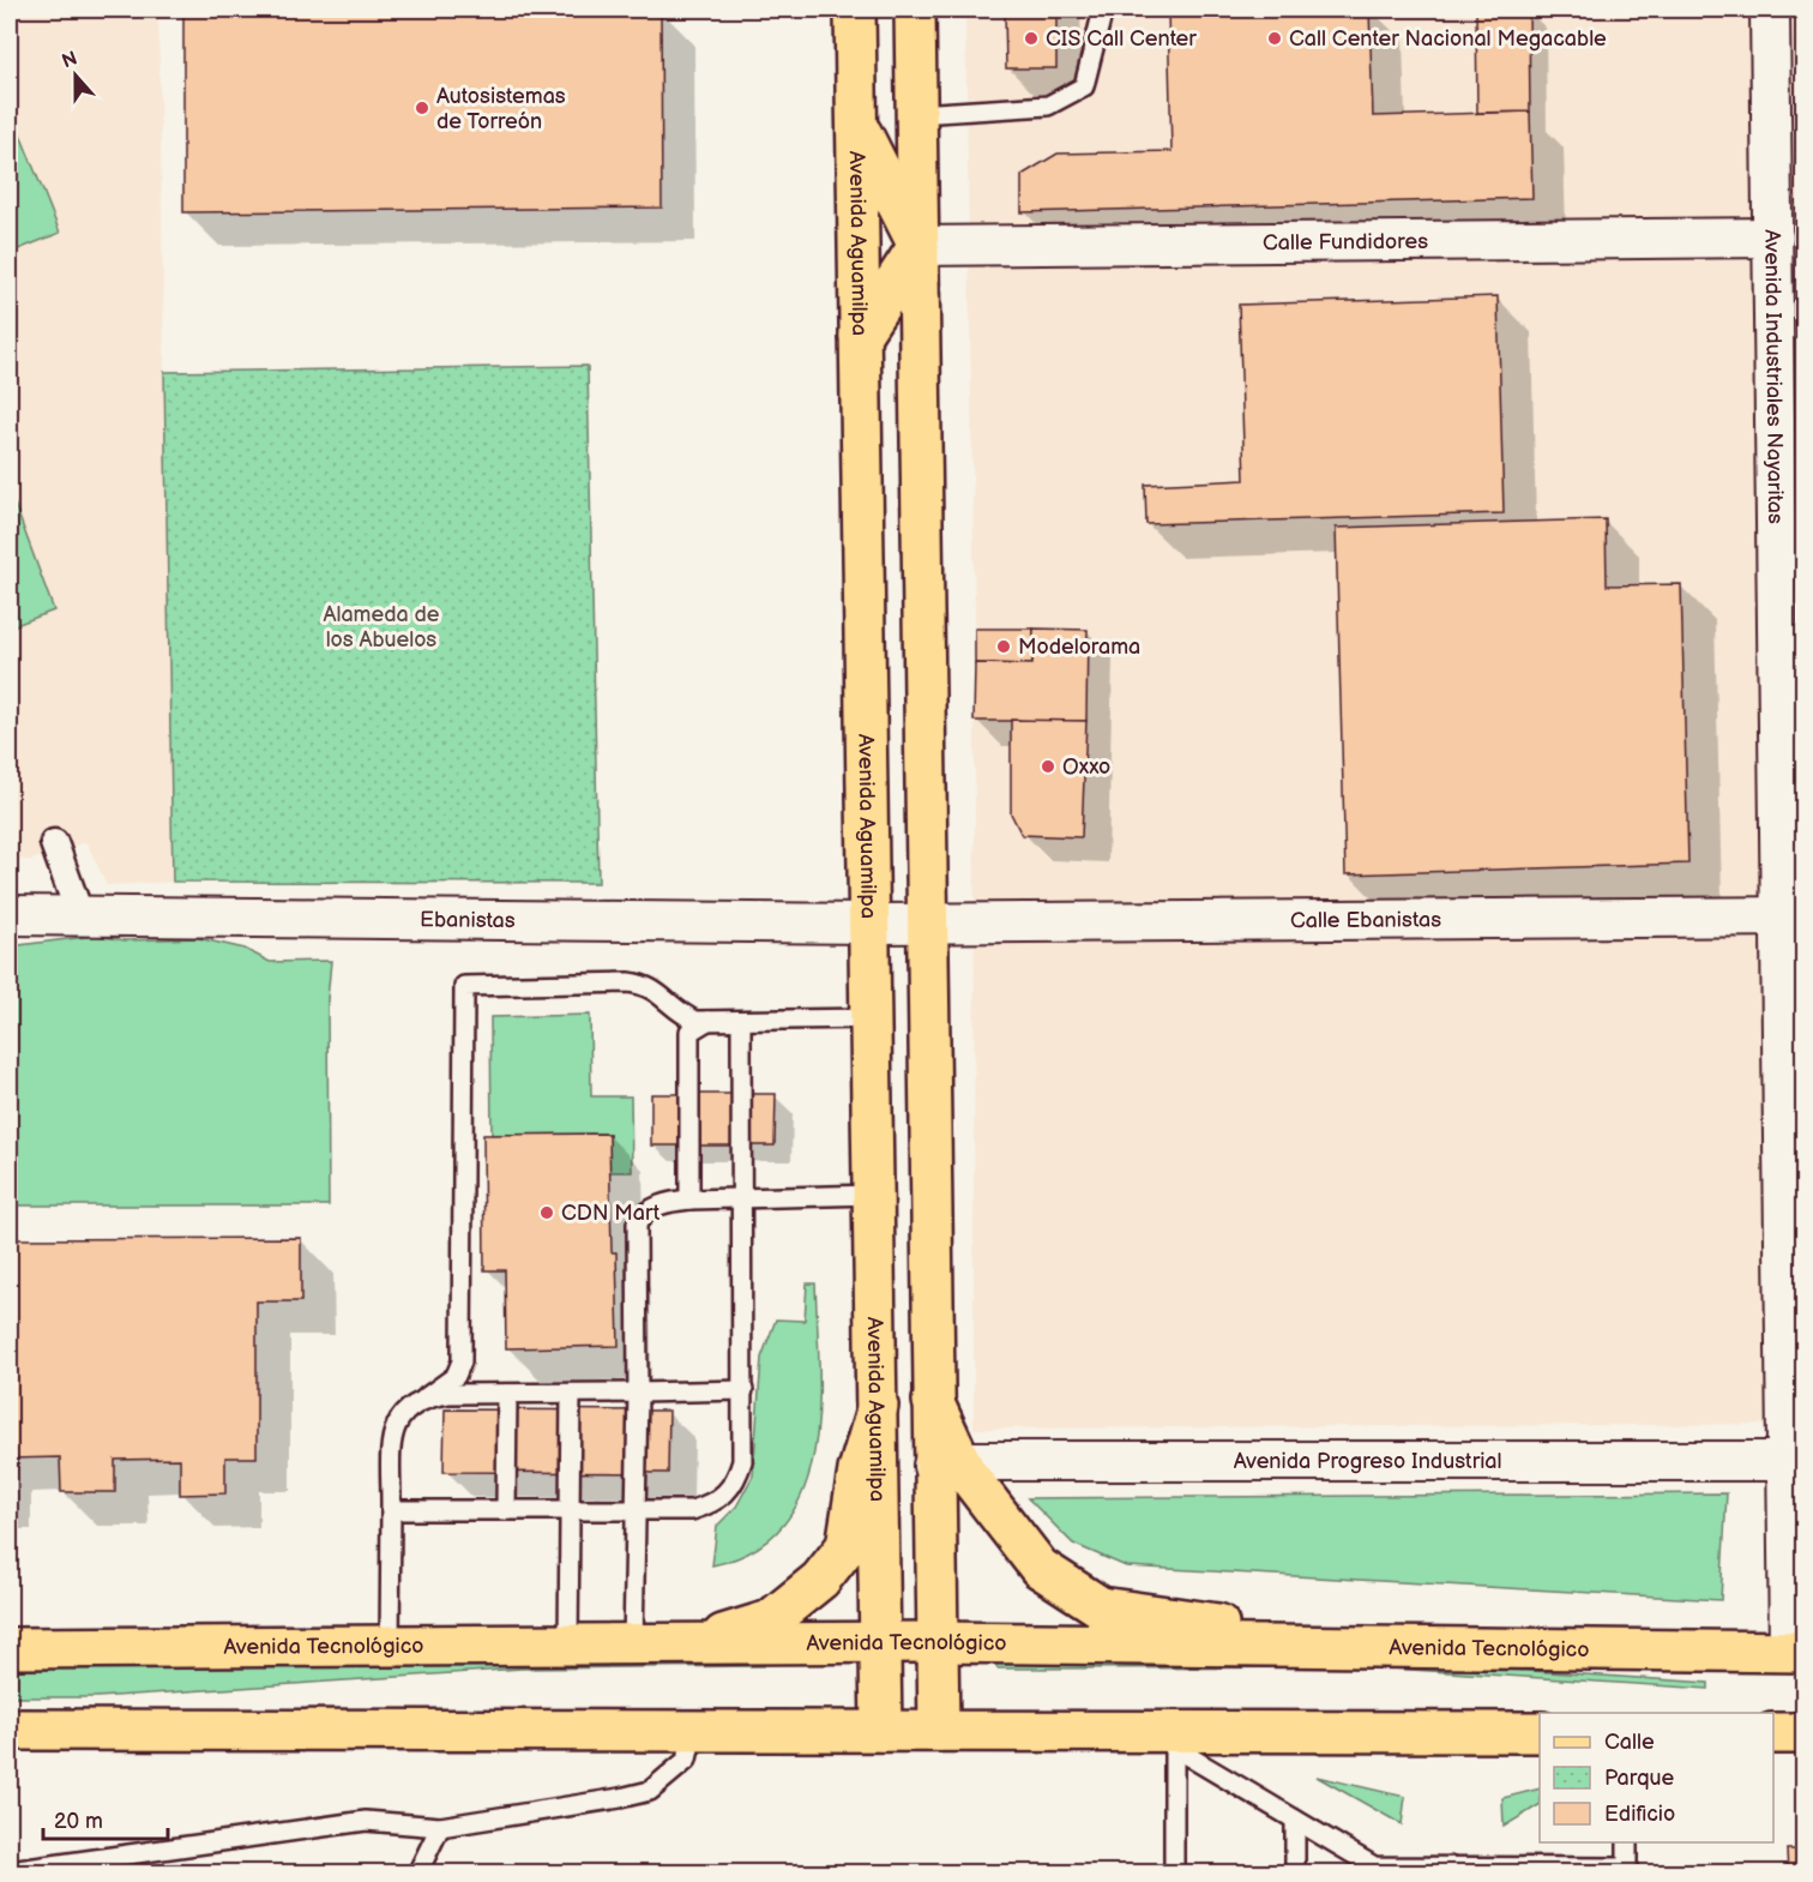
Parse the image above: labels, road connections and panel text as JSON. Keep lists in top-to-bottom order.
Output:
{
  "streets": {
    "main road": ["Avenida Aguamilpa", "Avenida Tecnológico"],
    "street": [
      "Calle Fundidores",
      "Avenida Industriales Nayaritas",
      "Ebanistas",
      "Calle Ebanistas",
      "Avenida Progreso Industrial"
    ]
  },
  "crossings": [
    ["Calle Fundidores", "Avenida Industriales Nayaritas"],
    ["Avenida Aguamilpa", "Ebanistas"],
    ["Avenida Aguamilpa", "Avenida Tecnológico"],
    ["Avenida Industriales Nayaritas", "Calle Ebanistas"],
    ["Avenida Industriales Nayaritas", "Avenida Progreso Industrial"],
    ["Avenida Industriales Nayaritas", "Avenida Tecnológico"],
    ["Ebanistas", "Calle Ebanistas"]
  ],
  "parks": ["Alameda de los Abuelos"],
  "places": [
    "CIS Call Center",
    "Call Center Nacional Megacable",
    "Autosistemas de Torreón",
    "Modelorama",
    "Oxxo",
    "CDN Mart"
  ],
  "legend": ["Calle", "Parque", "Edificio"],
  "scale_bar": "20 m",
  "north": "top"
}
